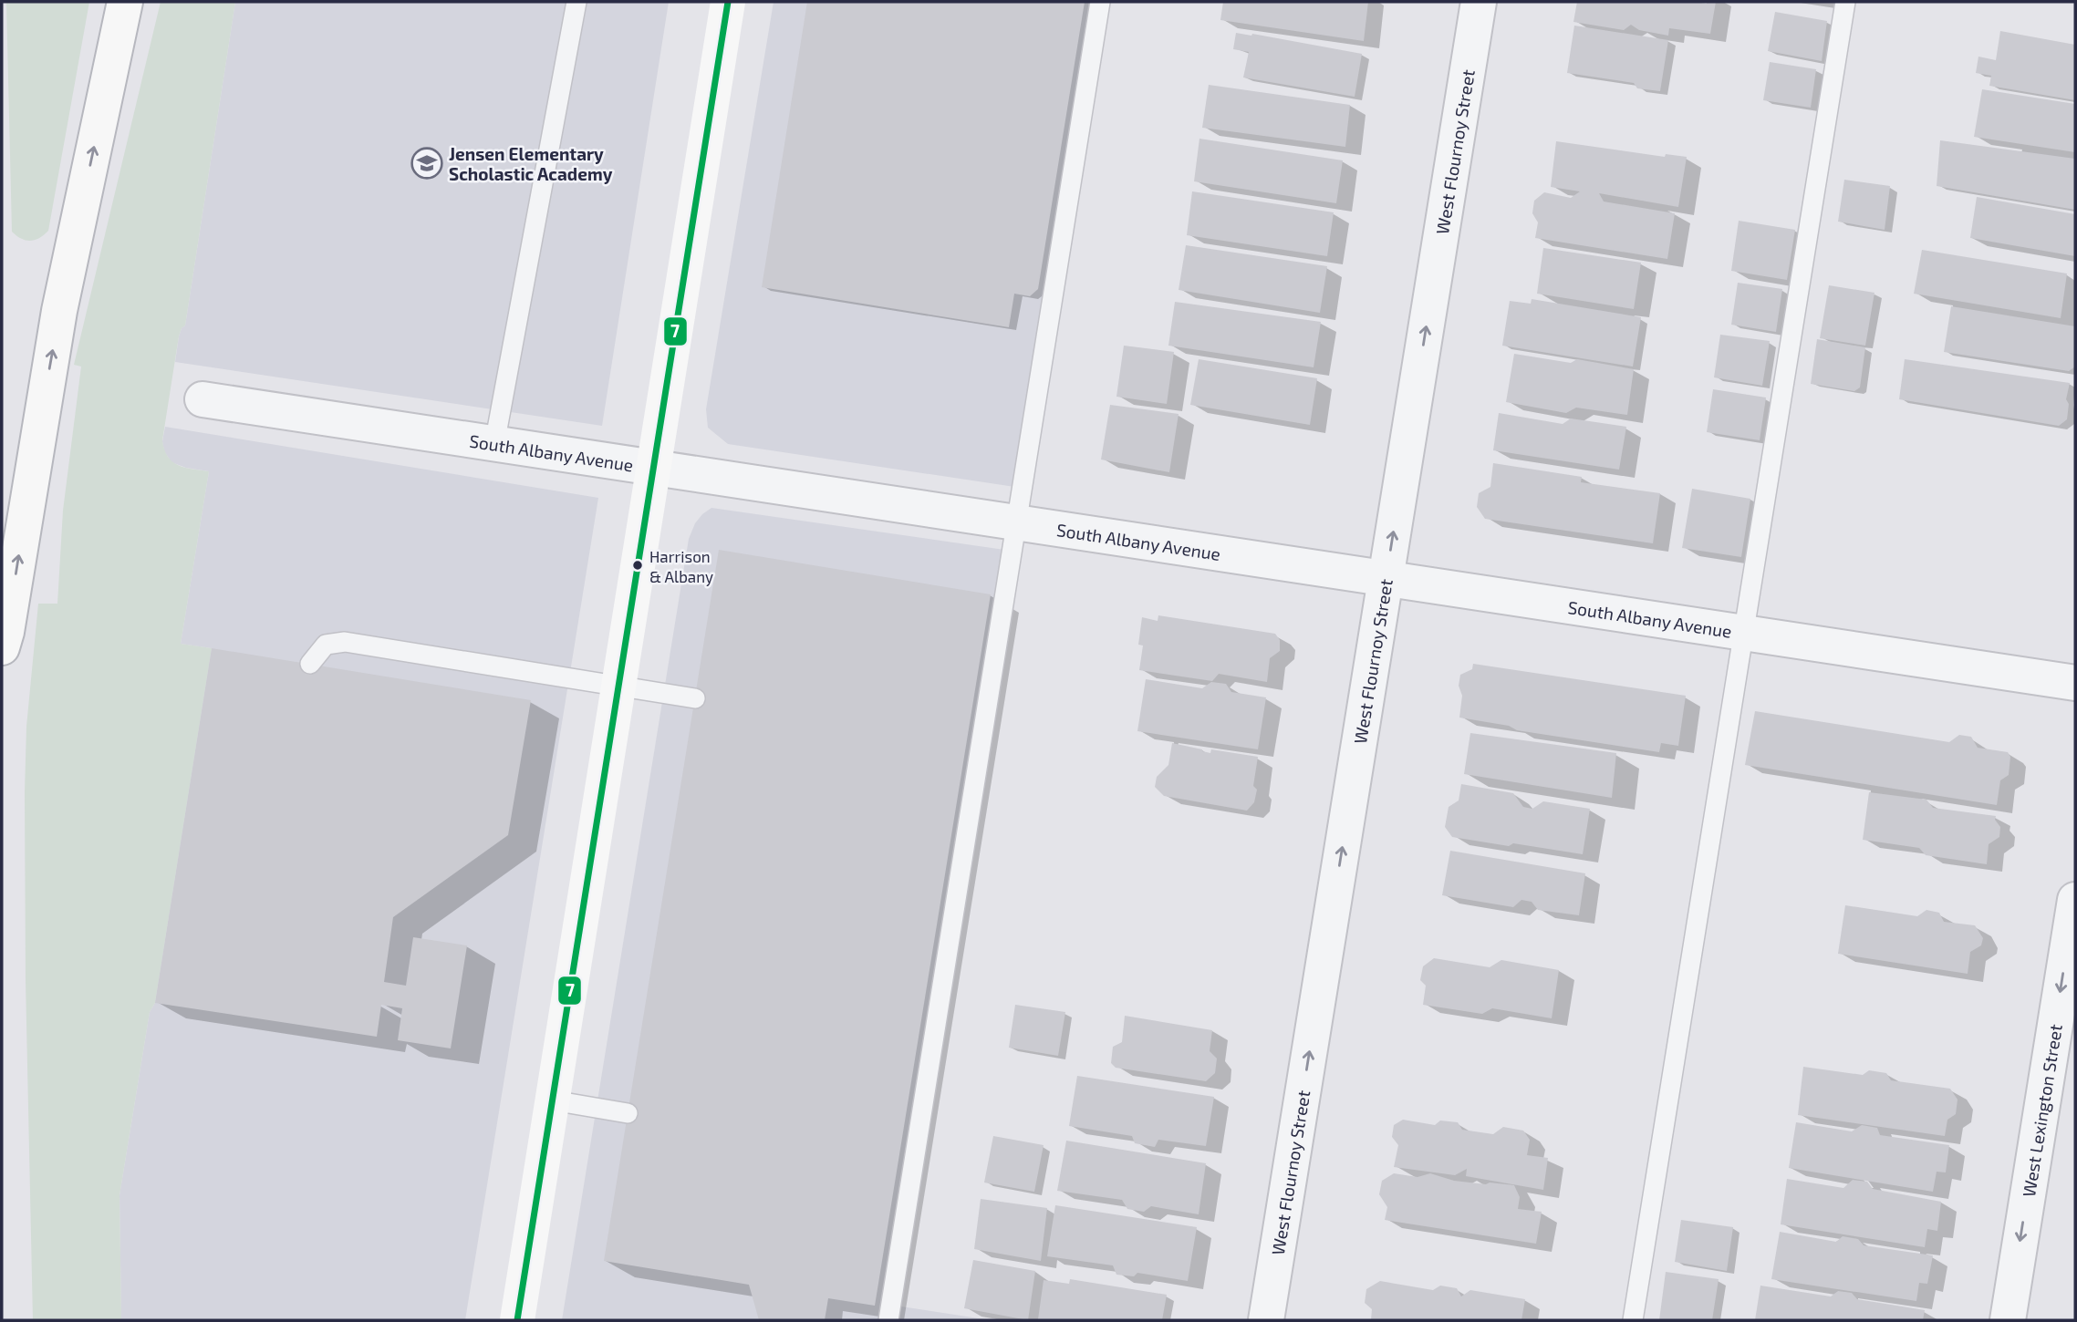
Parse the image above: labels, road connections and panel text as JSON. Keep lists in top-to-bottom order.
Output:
{
  "streets": {
    "street": ["West Flournoy Street", "South Albany Avenue", "West Lexington Street"]
  },
  "crossings": [
    ["West Flournoy Street", "South Albany Avenue"]
  ],
  "one_way": ["West Flournoy Street", "West Lexington Street"],
  "places": {
    "school or university": ["Jensen Elementary Scholastic Academy"],
    "other": ["Harrison & Albany"]
  },
  "lines": ["transit line 7"]
}
